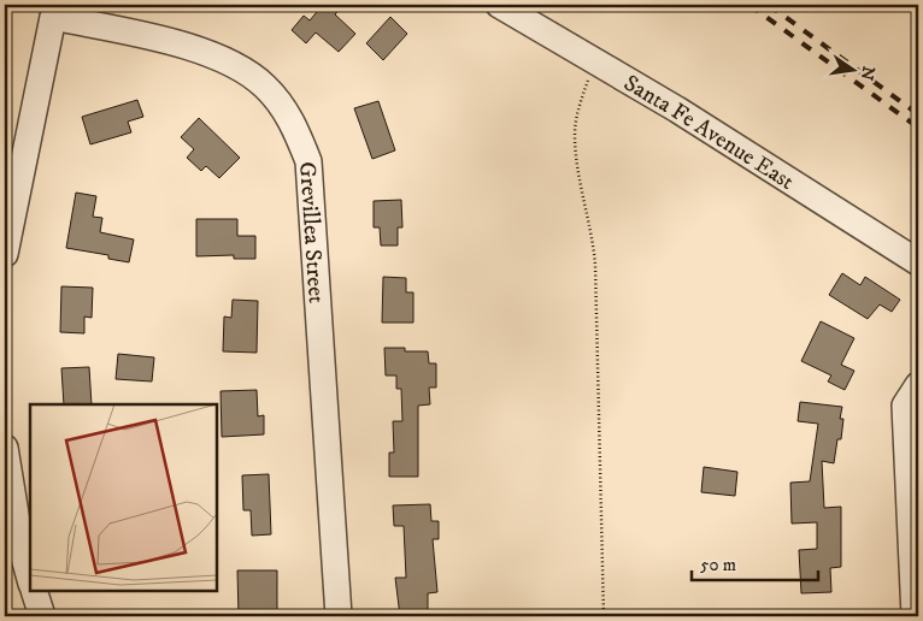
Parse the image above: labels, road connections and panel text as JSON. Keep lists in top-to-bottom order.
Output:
{
  "streets": {
    "street": ["Santa Fe Avenue East", "Grevillea Street"]
  },
  "scale_bar": "50 m",
  "north": "right"
}
